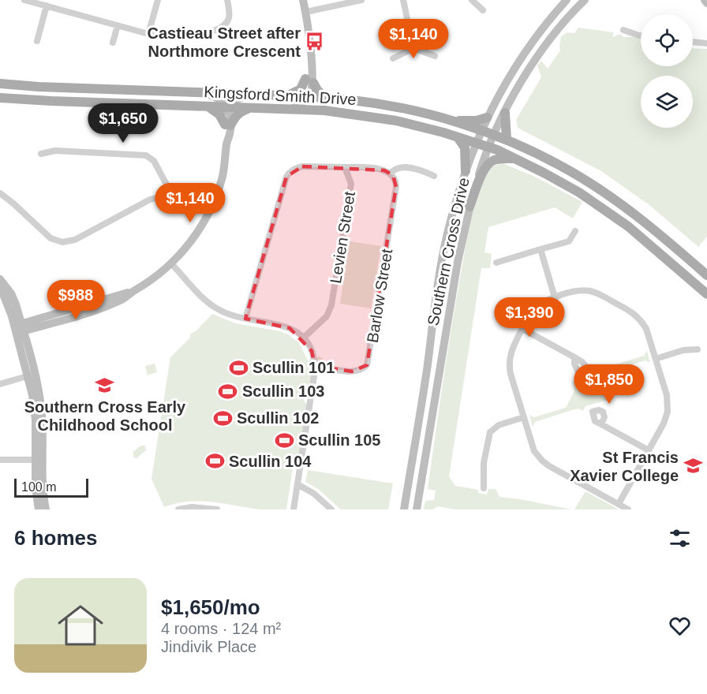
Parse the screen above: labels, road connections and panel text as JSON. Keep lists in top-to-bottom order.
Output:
{
  "streets": {
    "main road": ["Kingsford Smith Drive", "Southern Cross Drive"],
    "street": ["Levien Street", "Barlow Street"]
  },
  "crossings": [
    ["Kingsford Smith Drive", "Southern Cross Drive"]
  ],
  "places": {
    "bus stop": ["Castieau Street after Northmore Crescent"],
    "sports": [
      "Scullin 101",
      "Scullin 103",
      "Scullin 102",
      "Scullin 105",
      "Scullin 104"
    ],
    "school or university": ["Southern Cross Early Childhood School", "St Francis Xavier College"]
  },
  "scale_bar": "100 m",
  "page": {
    "price": [
      "$1,140",
      "$1,650",
      "$1,140",
      "$988",
      "$1,390",
      "$1,850"
    ],
    "scale": "100 m",
    "heading": "6 homes",
    "list": [
      {
        "name": "$1,650/mo",
        "note": "4 rooms · 124 m² · Jindivik Place"
      }
    ]
  }
}
